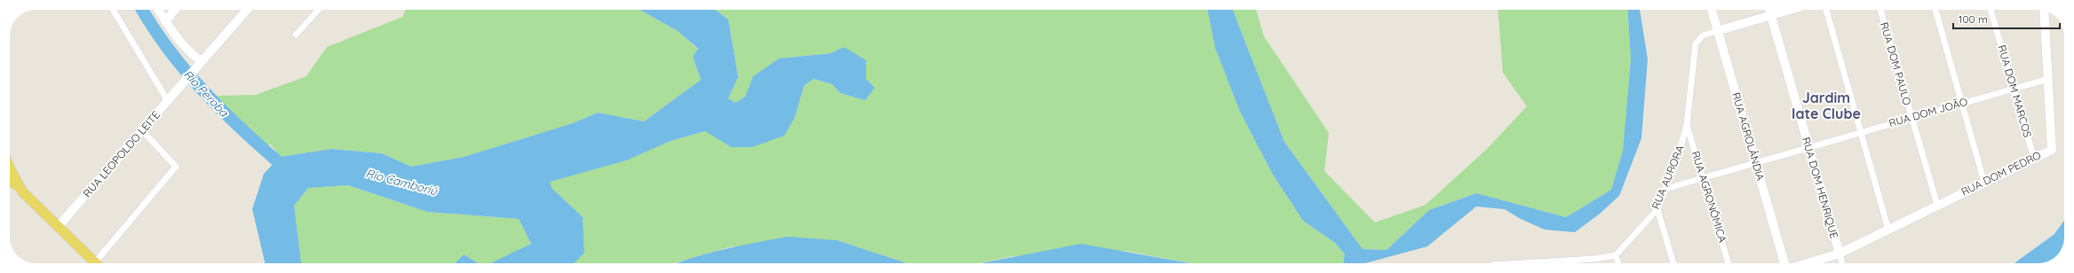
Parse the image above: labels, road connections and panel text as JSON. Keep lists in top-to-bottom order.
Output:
{
  "streets": {
    "street": [
      "RUA DOM PAULO",
      "RUA DOM MARCOS",
      "RUA DOM JOÃO",
      "RUA AGROLÂNDIA",
      "RUA LEOPOLDO LEITE",
      "RUA DOM PEDRO",
      "RUA AURORA",
      "RUA DOM HENRIQUE",
      "RUA AGRONÔMICA"
    ]
  },
  "crossings": [
    ["RUA DOM PAULO", "RUA DOM JOÃO"],
    ["RUA DOM PAULO", "RUA DOM PEDRO"],
    ["RUA DOM MARCOS", "RUA DOM JOÃO"],
    ["RUA DOM MARCOS", "RUA DOM PEDRO"],
    ["RUA DOM JOÃO", "RUA AGROLÂNDIA"],
    ["RUA DOM JOÃO", "RUA DOM PEDRO"],
    ["RUA DOM JOÃO", "RUA AURORA"],
    ["RUA DOM JOÃO", "RUA DOM HENRIQUE"],
    ["RUA DOM JOÃO", "RUA AGRONÔMICA"],
    ["RUA AGROLÂNDIA", "RUA AURORA"],
    ["RUA DOM PEDRO", "RUA DOM HENRIQUE"],
    ["RUA AURORA", "RUA AGRONÔMICA"]
  ],
  "districts": ["Jardim Iate Clube"],
  "water": ["Rio Peroba", "Rio Camboriú"],
  "scale_bar": "100 m"
}
